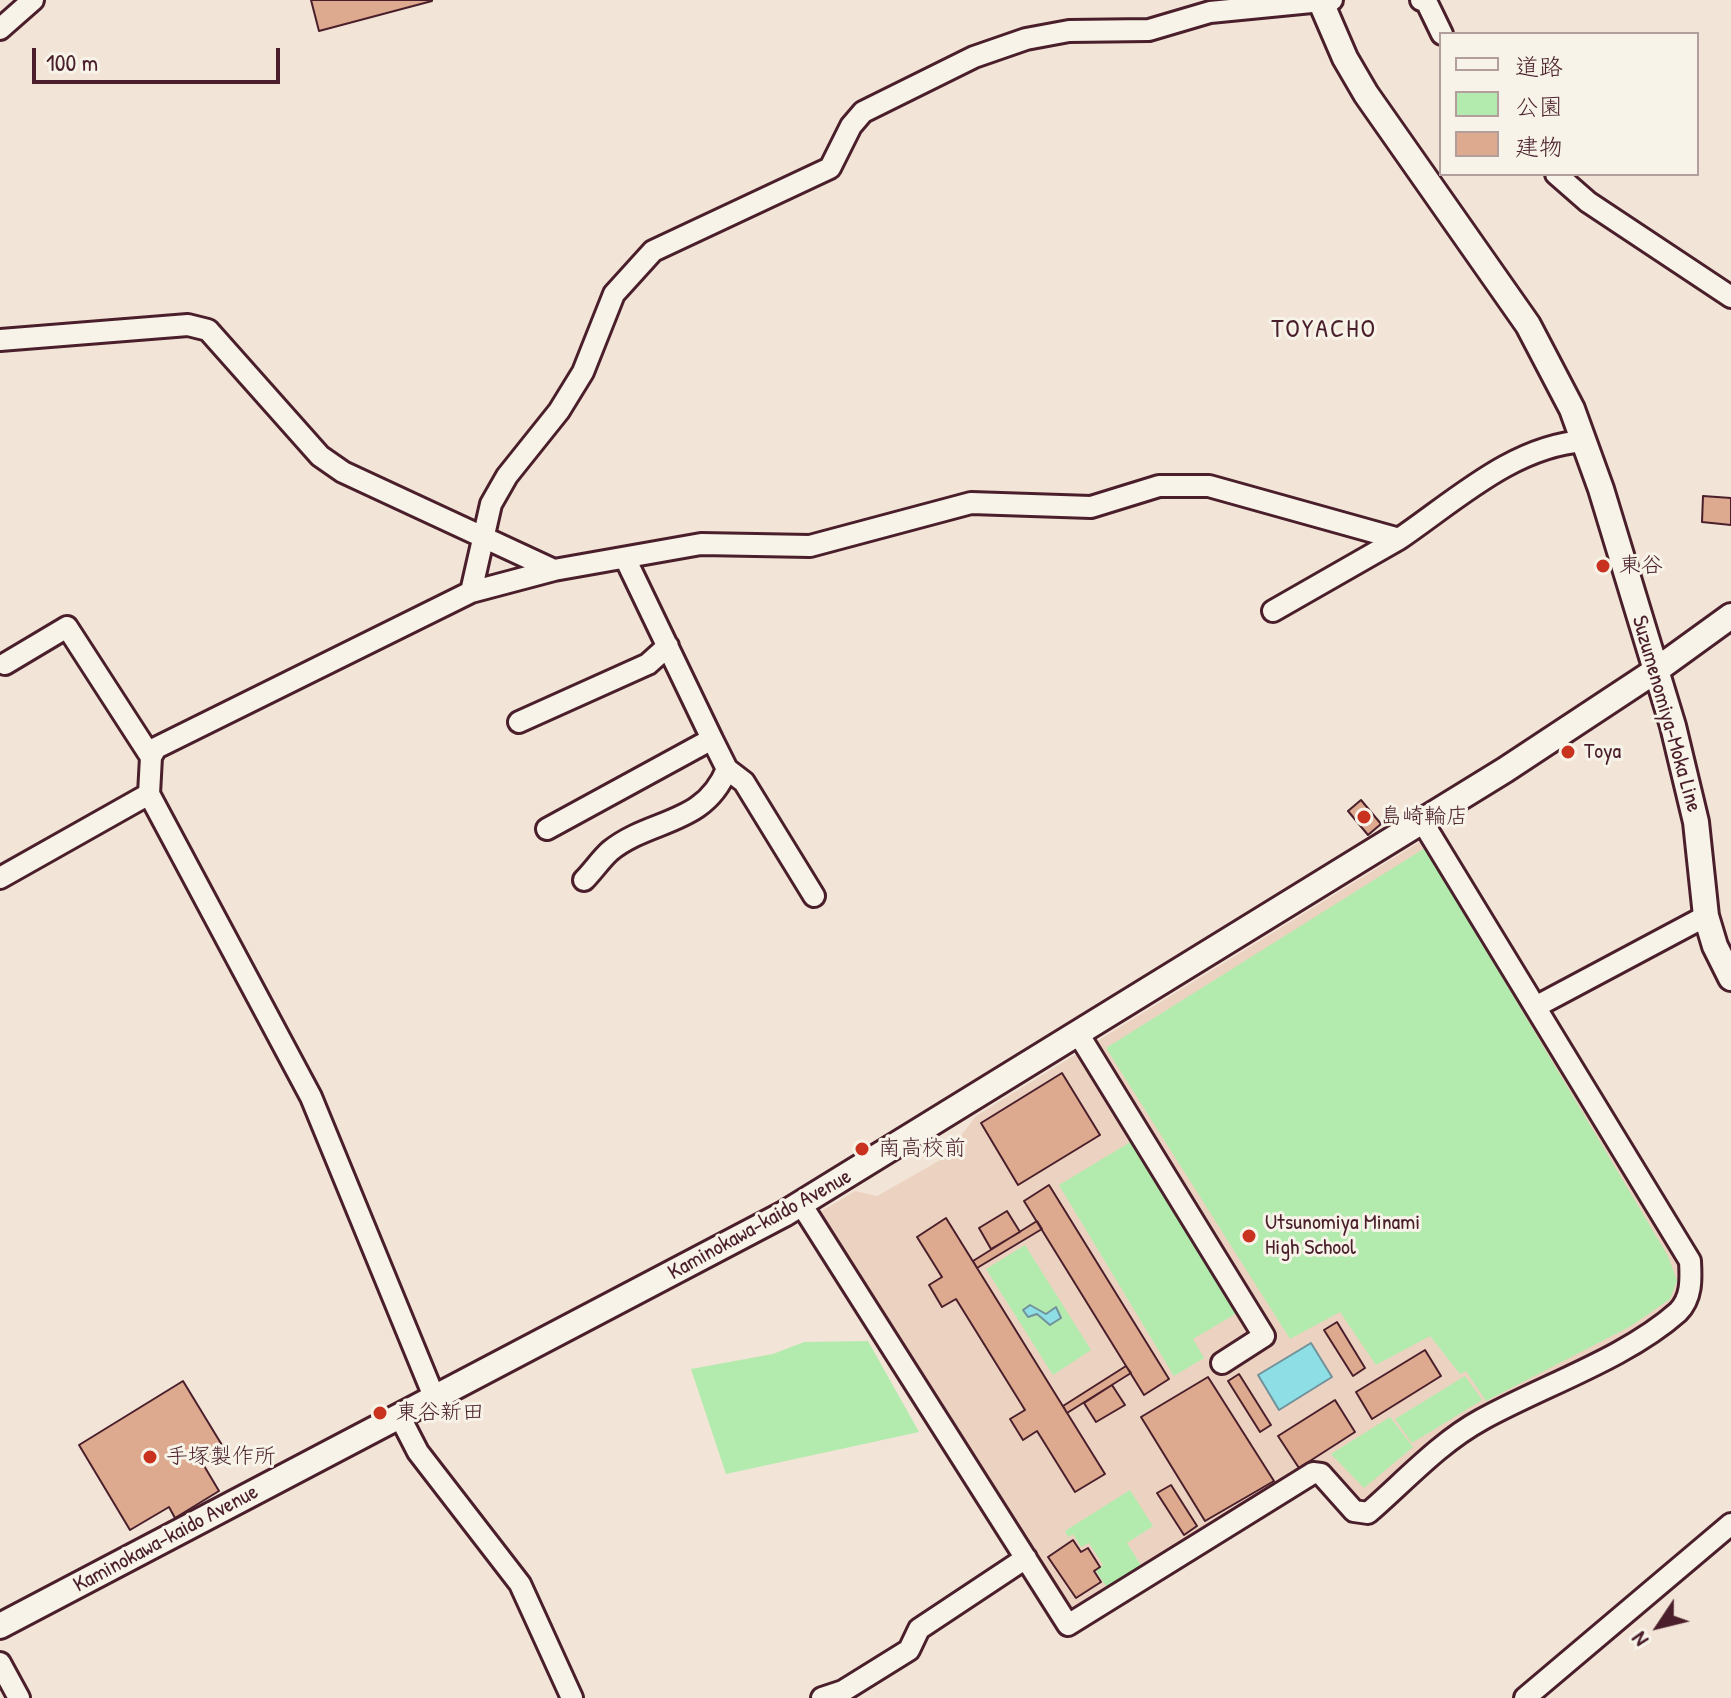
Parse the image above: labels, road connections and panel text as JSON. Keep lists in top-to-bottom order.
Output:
{
  "streets": {
    "main road": ["Suzumenomiya-Moka Line", "Kaminokawa-kaido Avenue"]
  },
  "crossings": [
    ["Suzumenomiya-Moka Line", "Kaminokawa-kaido Avenue"]
  ],
  "districts": ["TOYACHO"],
  "places": [
    "東谷",
    "Toya",
    "島崎輪店",
    "南高校前",
    "Utsunomiya Minami High School",
    "東谷新田",
    "手塚製作所"
  ],
  "legend": ["道路", "公園", "建物"],
  "scale_bar": "100 m",
  "north": "bottom left"
}
